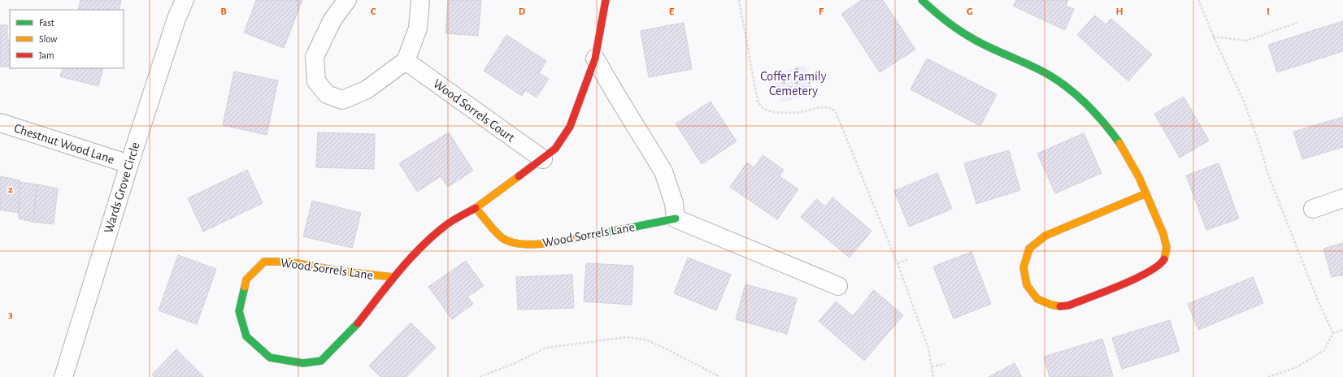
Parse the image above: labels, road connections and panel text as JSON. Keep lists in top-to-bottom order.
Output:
{
  "streets": {
    "street": [
      "Wood Sorrels Court",
      "Chestnut Wood Lane",
      "Wards Grove Circle",
      "Wood Sorrels Lane"
    ]
  },
  "crossings": [
    ["Wood Sorrels Court", "Wood Sorrels Lane"],
    ["Chestnut Wood Lane", "Wards Grove Circle"]
  ],
  "parks": ["Coffer Family Cemetery"],
  "legend": ["Fast", "Slow", "Jam"],
  "grid": {
    "columns": [
      "B",
      "C",
      "D",
      "E",
      "F",
      "G",
      "H",
      "I"
    ],
    "rows": ["2", "3"]
  }
}
